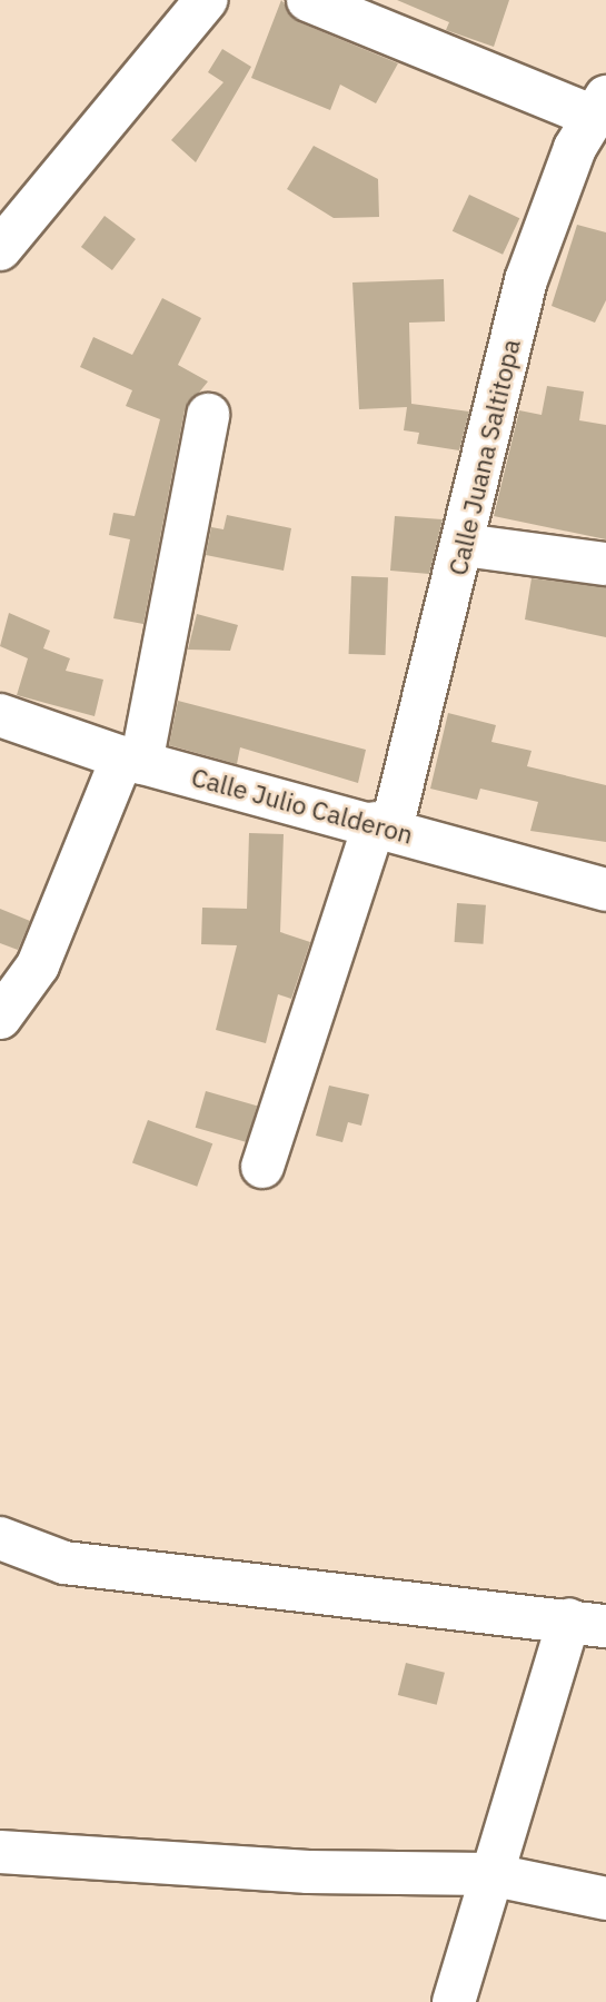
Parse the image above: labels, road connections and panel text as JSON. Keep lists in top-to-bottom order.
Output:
{
  "streets": {
    "street": ["Calle Juana Saltitopa", "Calle Julio Calderon"]
  },
  "crossings": [
    ["Calle Juana Saltitopa", "Calle Julio Calderon"]
  ]
}
